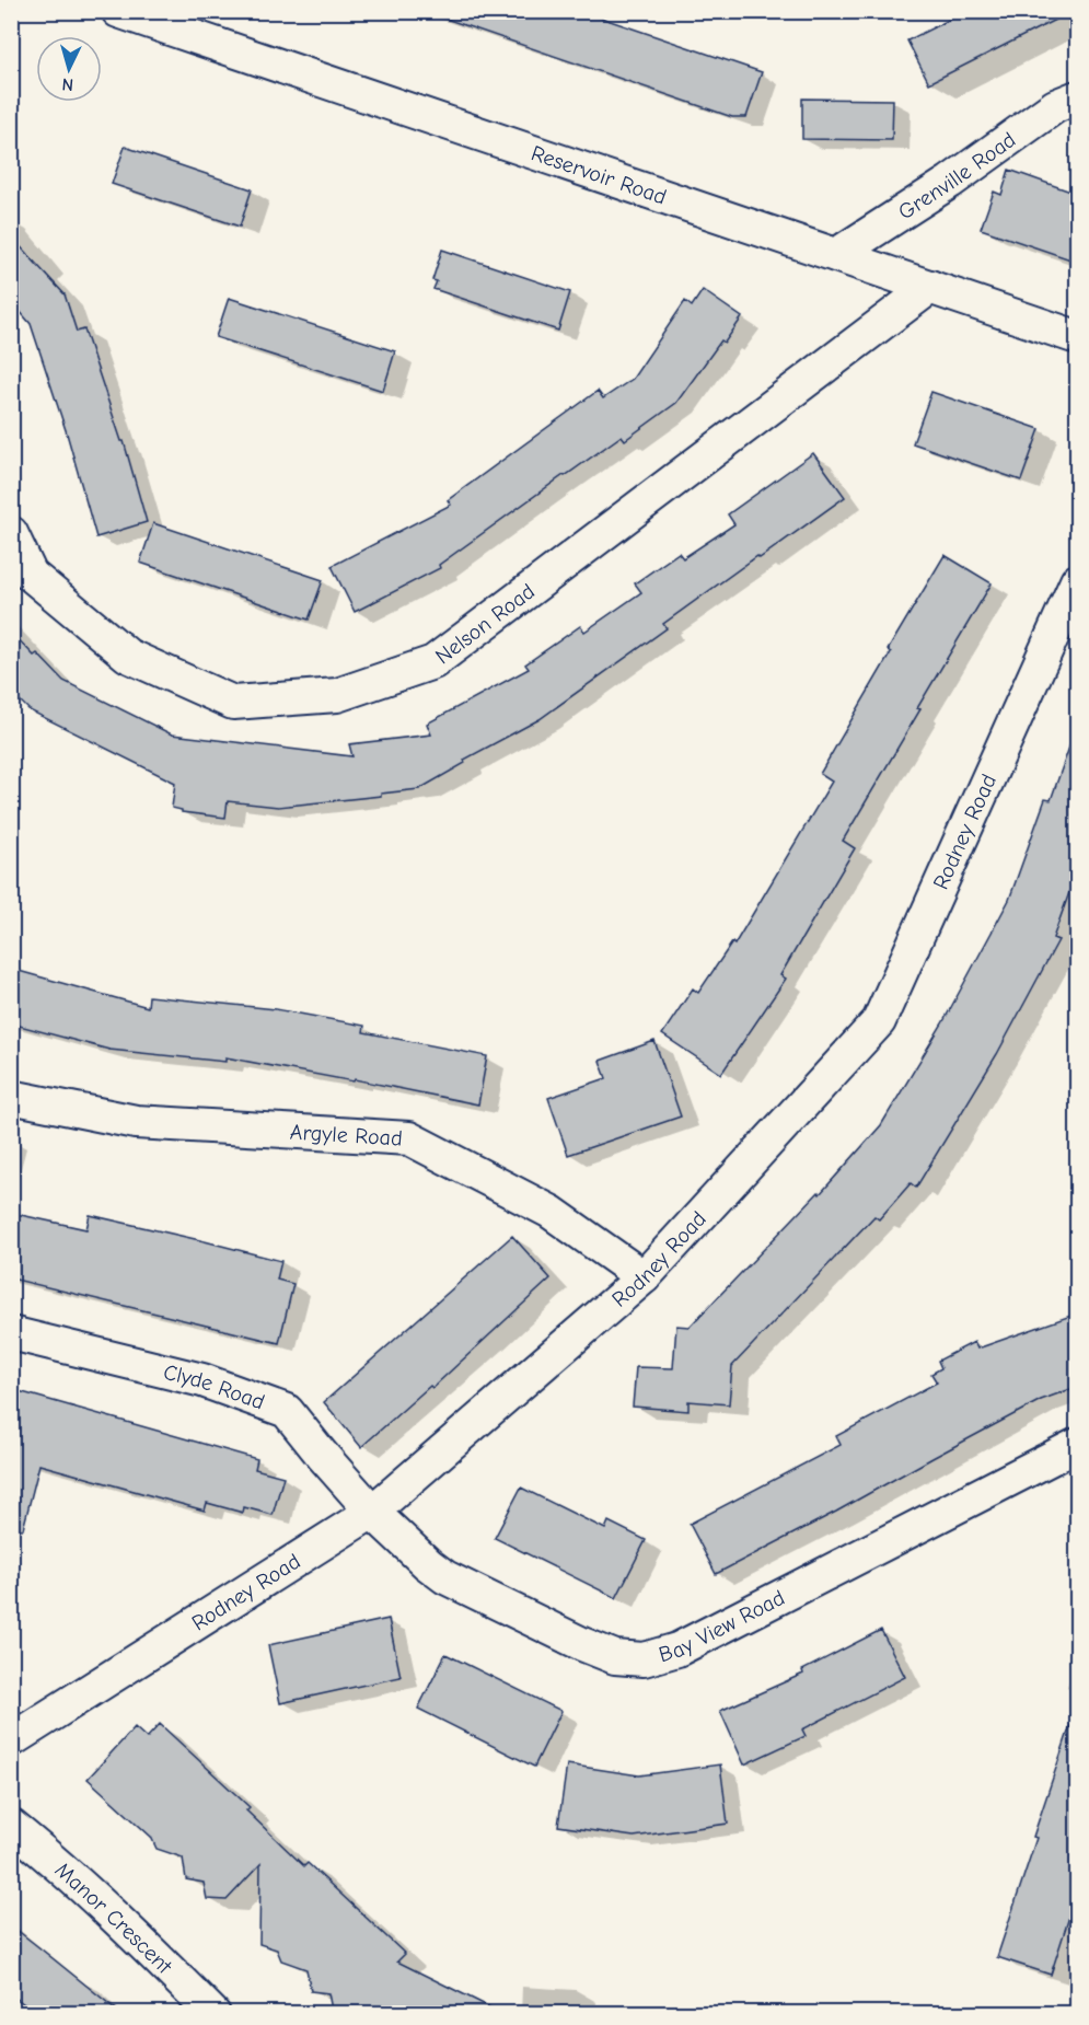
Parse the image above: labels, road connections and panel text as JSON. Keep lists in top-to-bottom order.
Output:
{
  "streets": {
    "street": [
      "Reservoir Road",
      "Grenville Road",
      "Nelson Road",
      "Rodney Road",
      "Argyle Road",
      "Clyde Road",
      "Bay View Road",
      "Manor Crescent"
    ]
  },
  "crossings": [
    ["Reservoir Road", "Grenville Road"],
    ["Reservoir Road", "Nelson Road"],
    ["Rodney Road", "Argyle Road"],
    ["Rodney Road", "Clyde Road"],
    ["Rodney Road", "Bay View Road"],
    ["Clyde Road", "Bay View Road"]
  ],
  "north": "bottom"
}
